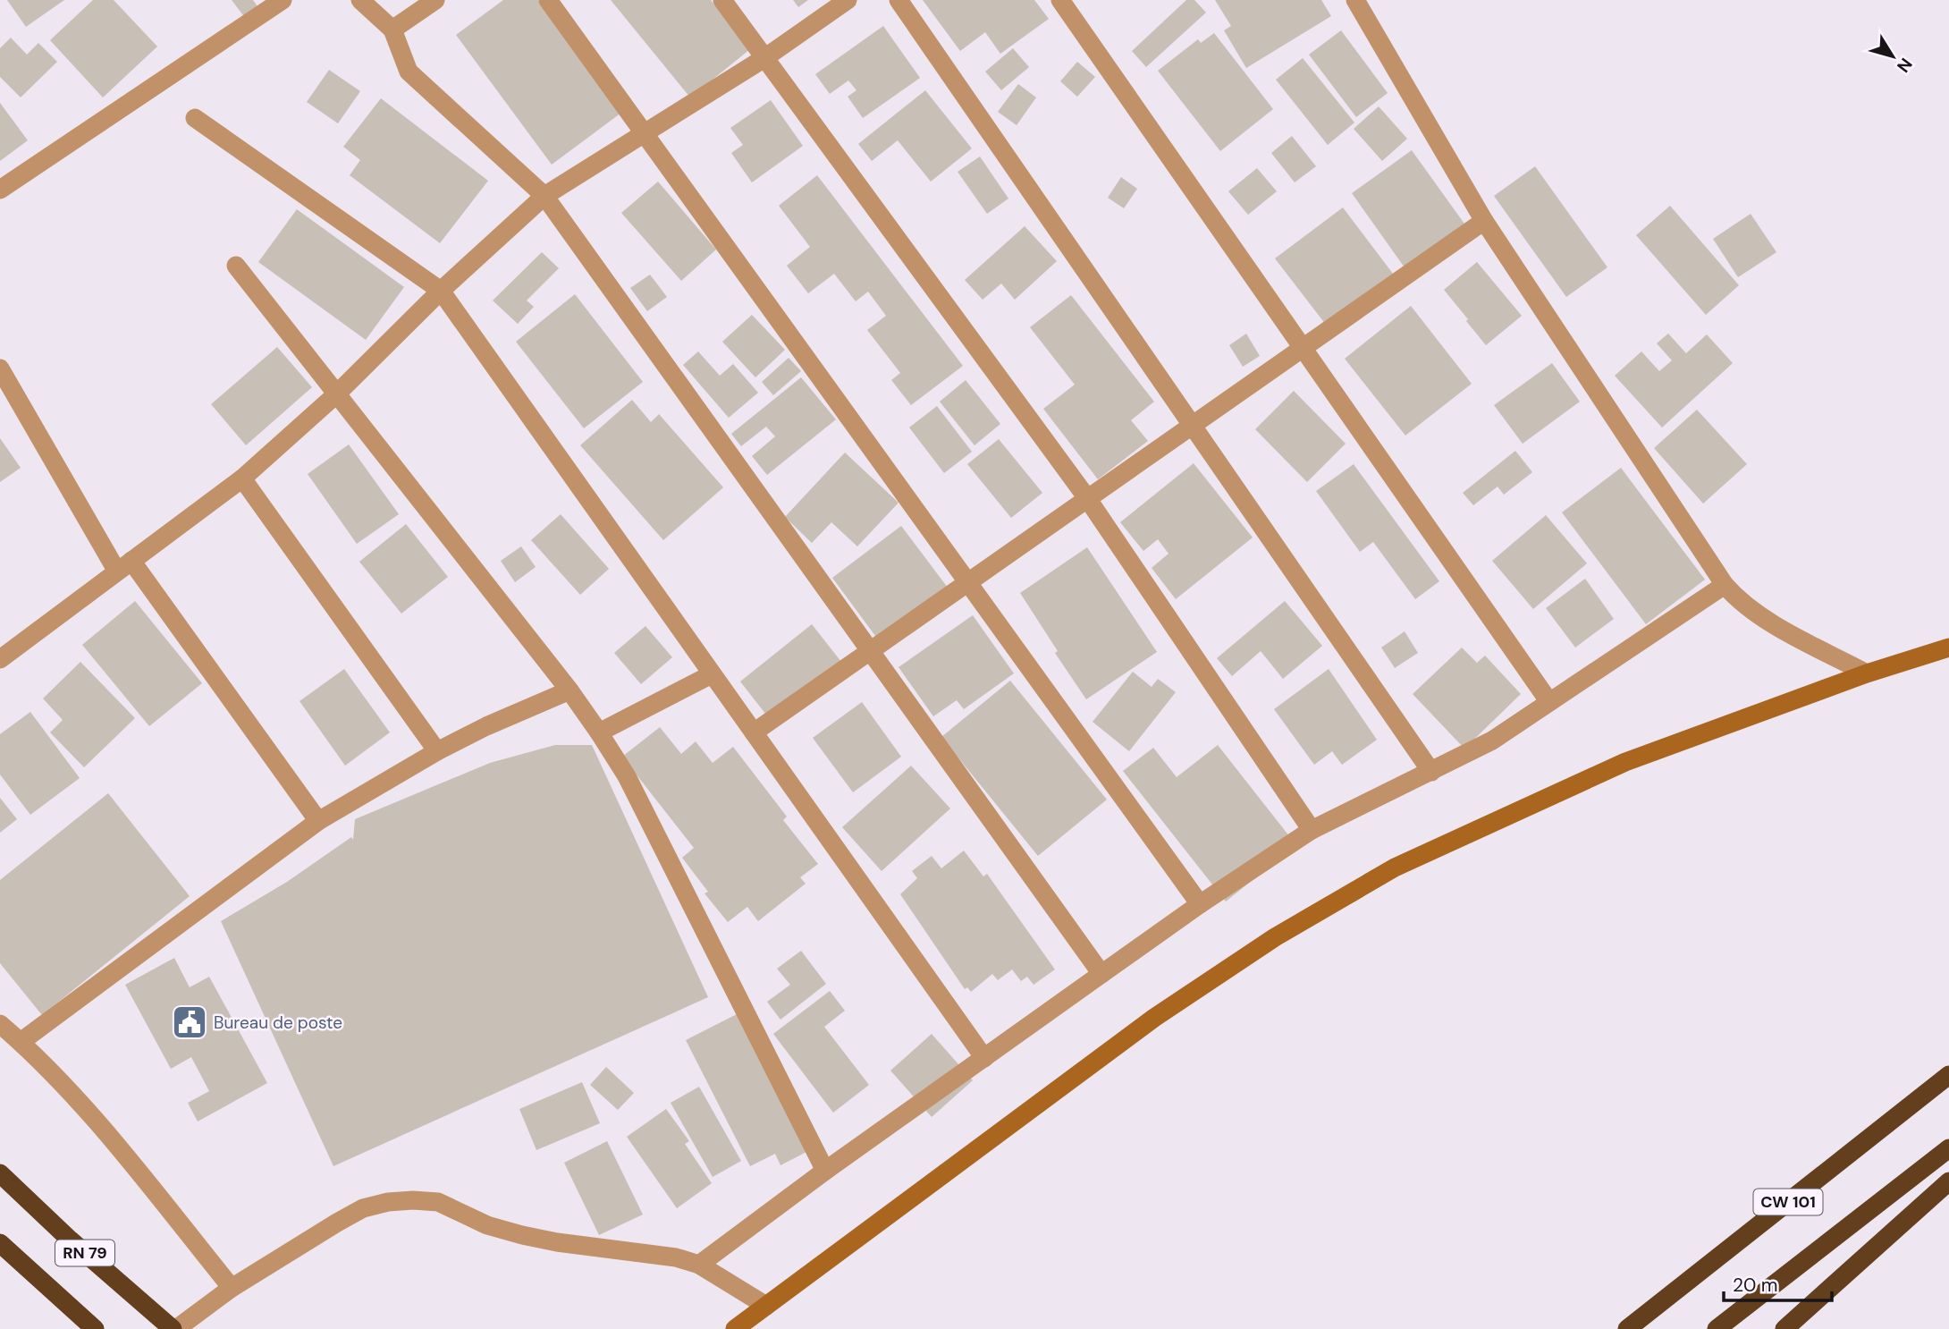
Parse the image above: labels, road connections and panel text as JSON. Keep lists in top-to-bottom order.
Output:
{
  "streets": {
    "highway": ["CW 101", "RN 79"]
  },
  "places": {
    "public building": ["Bureau de poste"]
  },
  "scale_bar": "20 m",
  "north": "bottom right"
}
